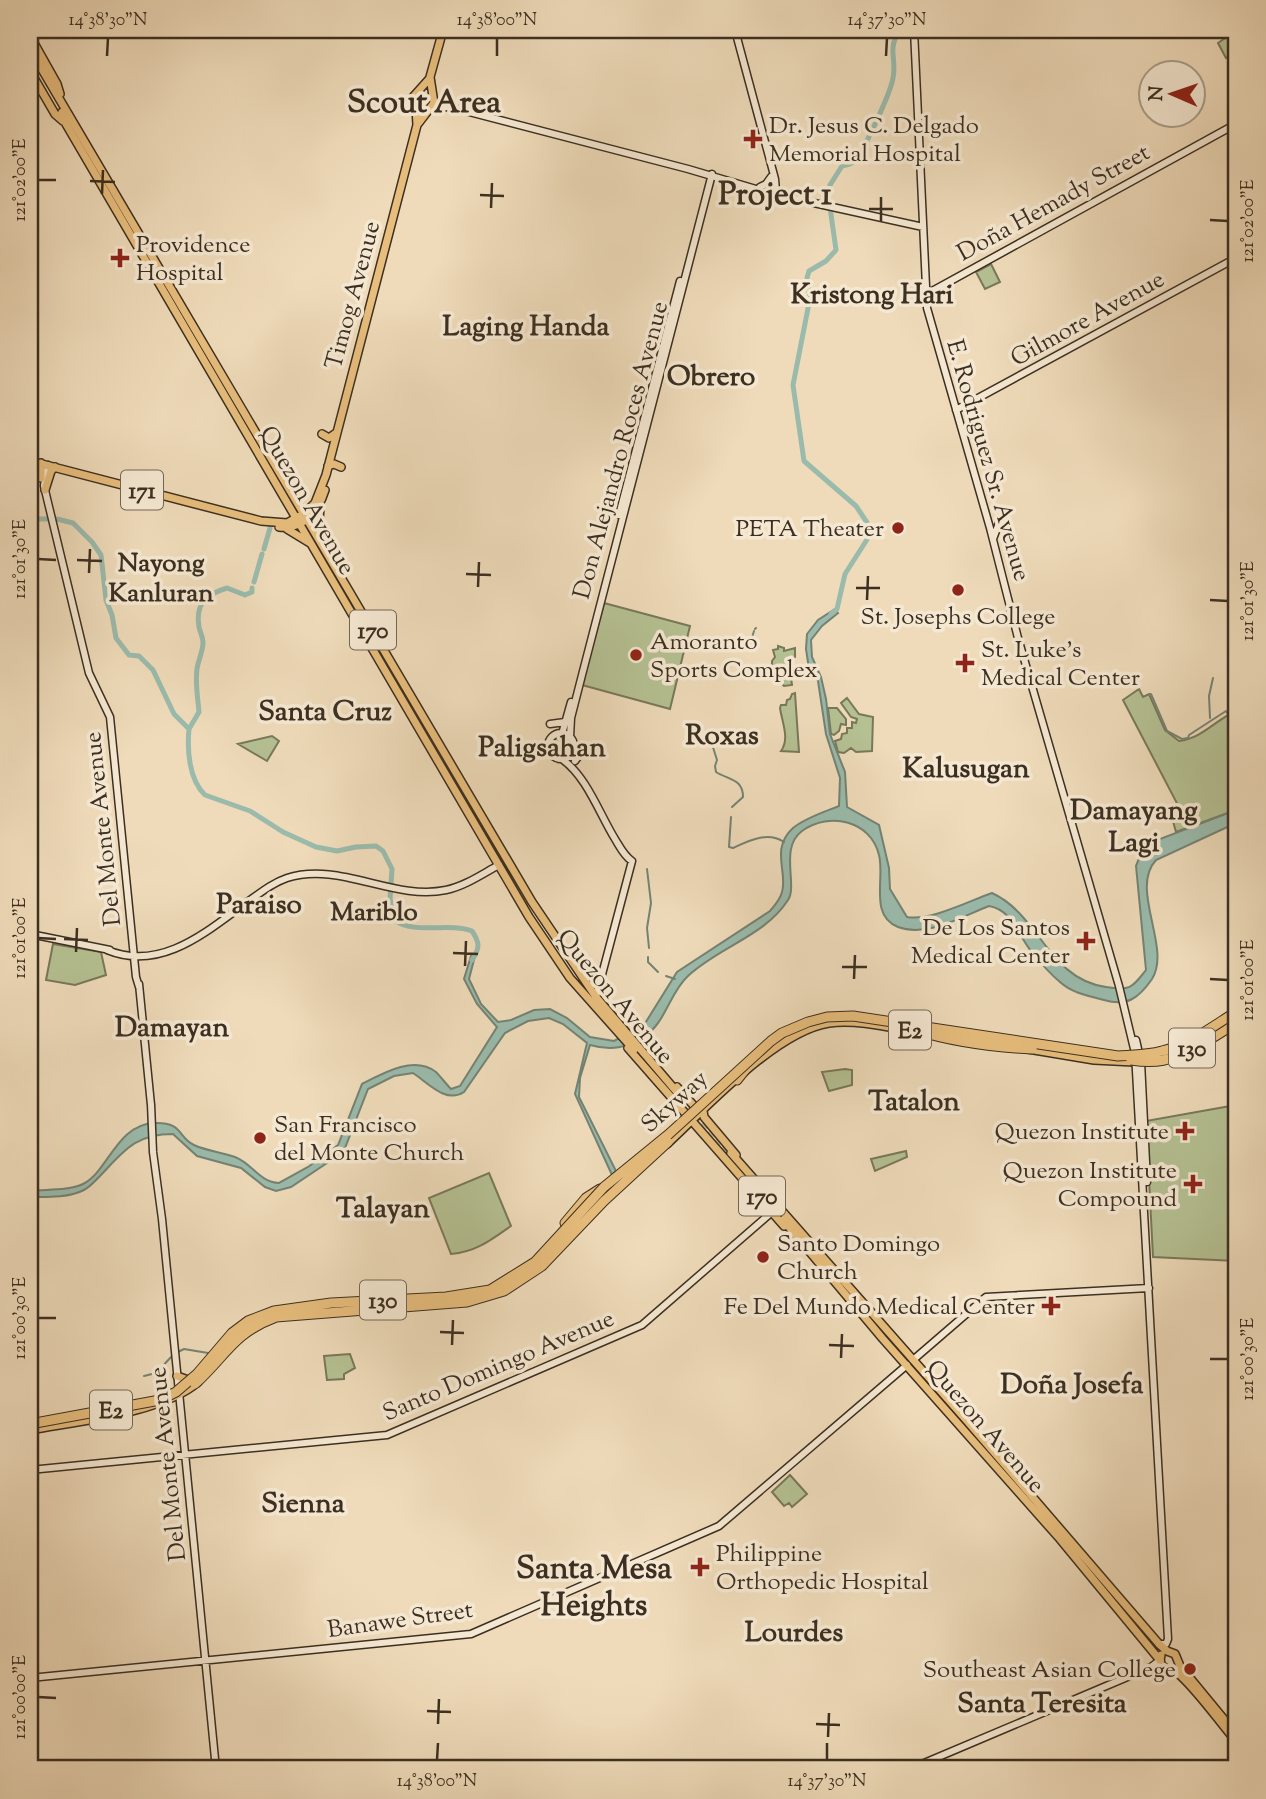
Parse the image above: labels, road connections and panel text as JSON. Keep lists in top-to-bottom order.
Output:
{
  "streets": {
    "highway": ["E2", "Skyway"],
    "main road": [
      "Doña Hemady Street",
      "Timog Avenue",
      "Gilmore Avenue",
      "Don Alejandro Roces Avenue",
      "E. Rodriguez Sr. Avenue",
      "171",
      "Quezon Avenue",
      "170",
      "Del Monte Avenue",
      "130",
      "Santo Domingo Avenue",
      "Banawe Street"
    ]
  },
  "crossings": [
    ["Doña Hemady Street", "E. Rodriguez Sr. Avenue"],
    ["Timog Avenue", "171"],
    ["Timog Avenue", "Quezon Avenue"],
    ["Gilmore Avenue", "E. Rodriguez Sr. Avenue"],
    ["E. Rodriguez Sr. Avenue", "Quezon Avenue"],
    ["E. Rodriguez Sr. Avenue", "170"],
    ["E. Rodriguez Sr. Avenue", "130"],
    ["E. Rodriguez Sr. Avenue", "Skyway"],
    ["E. Rodriguez Sr. Avenue", "Banawe Street"],
    ["171", "Quezon Avenue"],
    ["Quezon Avenue", "170"],
    ["Quezon Avenue", "Banawe Street"],
    ["Del Monte Avenue", "130"],
    ["Del Monte Avenue", "Skyway"],
    ["Del Monte Avenue", "Santo Domingo Avenue"],
    ["Del Monte Avenue", "Banawe Street"],
    ["130", "Skyway"]
  ],
  "districts": [
    "Scout Area",
    "Project 1",
    "Kristong Hari",
    "Laging Handa",
    "Obrero",
    "Nayong Kanluran",
    "Santa Cruz",
    "Roxas",
    "Paligsahan",
    "Kalusugan",
    "Damayang Lagi",
    "Paraiso",
    "Mariblo",
    "Damayan",
    "Tatalon",
    "Talayan",
    "Doña Josefa",
    "Sienna",
    "Santa Mesa Heights",
    "Lourdes",
    "Santa Teresita"
  ],
  "places": {
    "health": [
      "Dr. Jesus C. Delgado Memorial Hospital",
      "Providence Hospital",
      "St. Luke's Medical Center",
      "De Los Santos Medical Center",
      "Quezon Institute",
      "Quezon Institute Compound",
      "Fe Del Mundo Medical Center",
      "Philippine Orthopedic Hospital"
    ],
    "other": [
      "PETA Theater",
      "St. Josephs College",
      "Amoranto Sports Complex",
      "San Francisco del Monte Church",
      "Santo Domingo Church",
      "Southeast Asian College"
    ]
  },
  "north": "left",
  "coordinates": [
    "14°38'30\"N",
    "14°38'00\"N",
    "14°37'30\"N",
    "121°02'00\"E",
    "121°01'30\"E",
    "121°01'00\"E",
    "121°00'30\"E",
    "121°00'00\"E"
  ]
}
